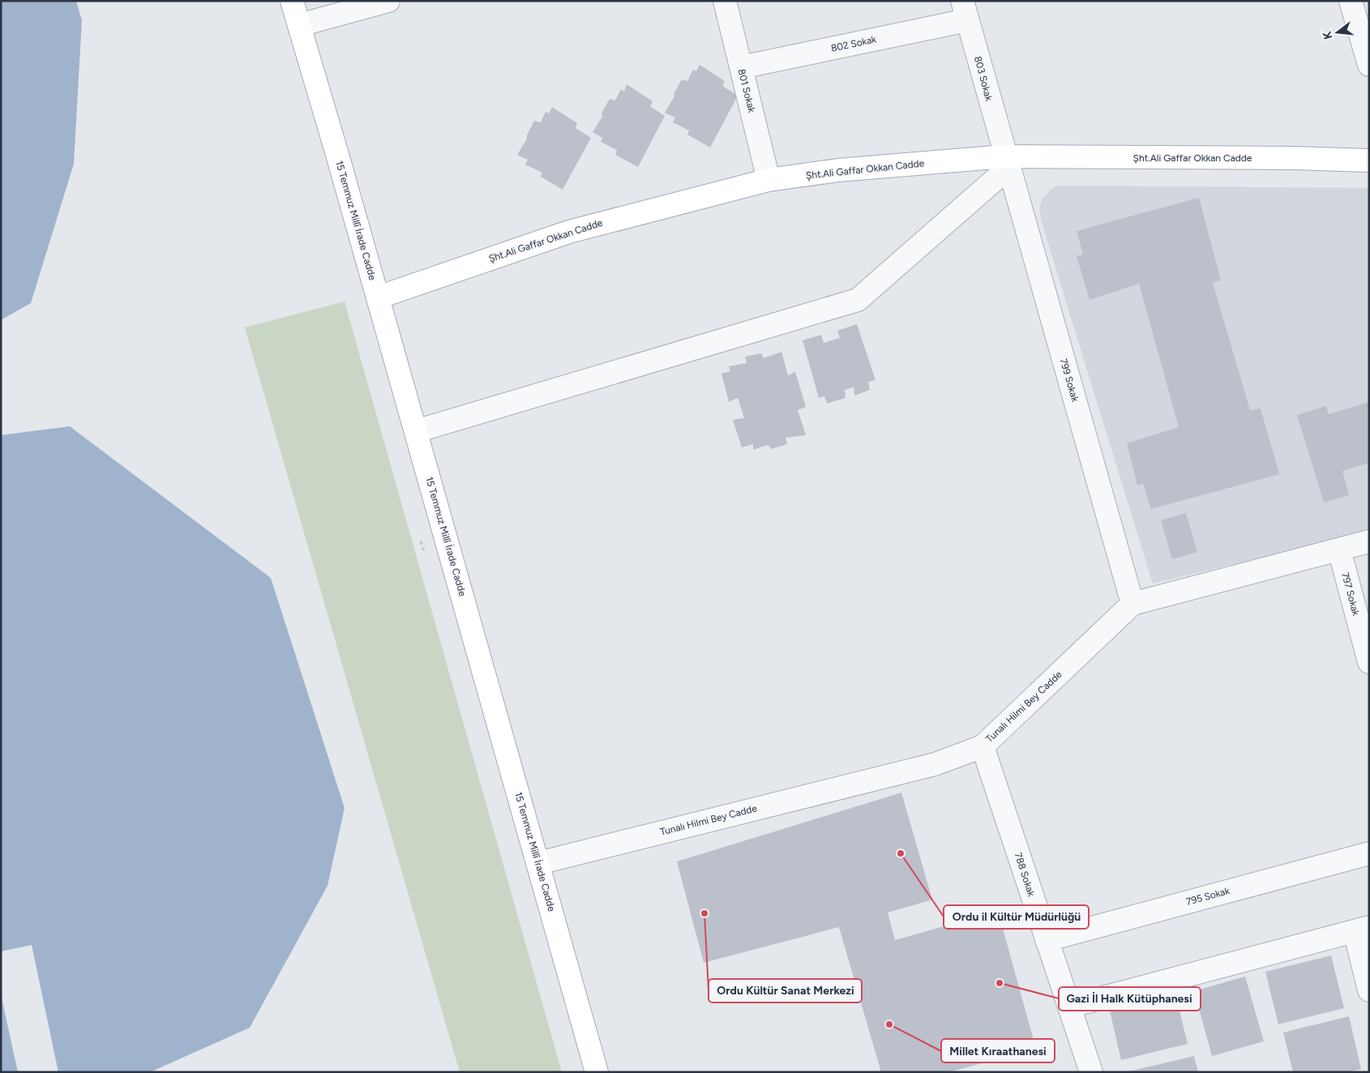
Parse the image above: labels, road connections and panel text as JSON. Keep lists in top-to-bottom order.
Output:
{
  "streets": {
    "main road": ["Şht.Ali Gaffar Okkan Cadde", "15 Temmuz Millî İrade Cadde"],
    "street": [
      "802 Sokak",
      "803 Sokak",
      "801 Sokak",
      "799 Sokak",
      "797 Sokak",
      "Tunalı Hilmi Bey Cadde",
      "788 Sokak",
      "795 Sokak"
    ]
  },
  "crossings": [
    ["802 Sokak", "803 Sokak"],
    ["802 Sokak", "801 Sokak"],
    ["803 Sokak", "Şht.Ali Gaffar Okkan Cadde"],
    ["803 Sokak", "799 Sokak"],
    ["801 Sokak", "Şht.Ali Gaffar Okkan Cadde"],
    ["Şht.Ali Gaffar Okkan Cadde", "15 Temmuz Millî İrade Cadde"],
    ["Şht.Ali Gaffar Okkan Cadde", "799 Sokak"],
    ["15 Temmuz Millî İrade Cadde", "Tunalı Hilmi Bey Cadde"],
    ["799 Sokak", "Tunalı Hilmi Bey Cadde"],
    ["797 Sokak", "Tunalı Hilmi Bey Cadde"],
    ["Tunalı Hilmi Bey Cadde", "788 Sokak"],
    ["788 Sokak", "795 Sokak"]
  ],
  "places": [
    "Ordu il Kültür Müdürlüğü",
    "Ordu Kültür Sanat Merkezi",
    "Gazi İl Halk Kütüphanesi",
    "Millet Kıraathanesi"
  ],
  "north": "left"
}
